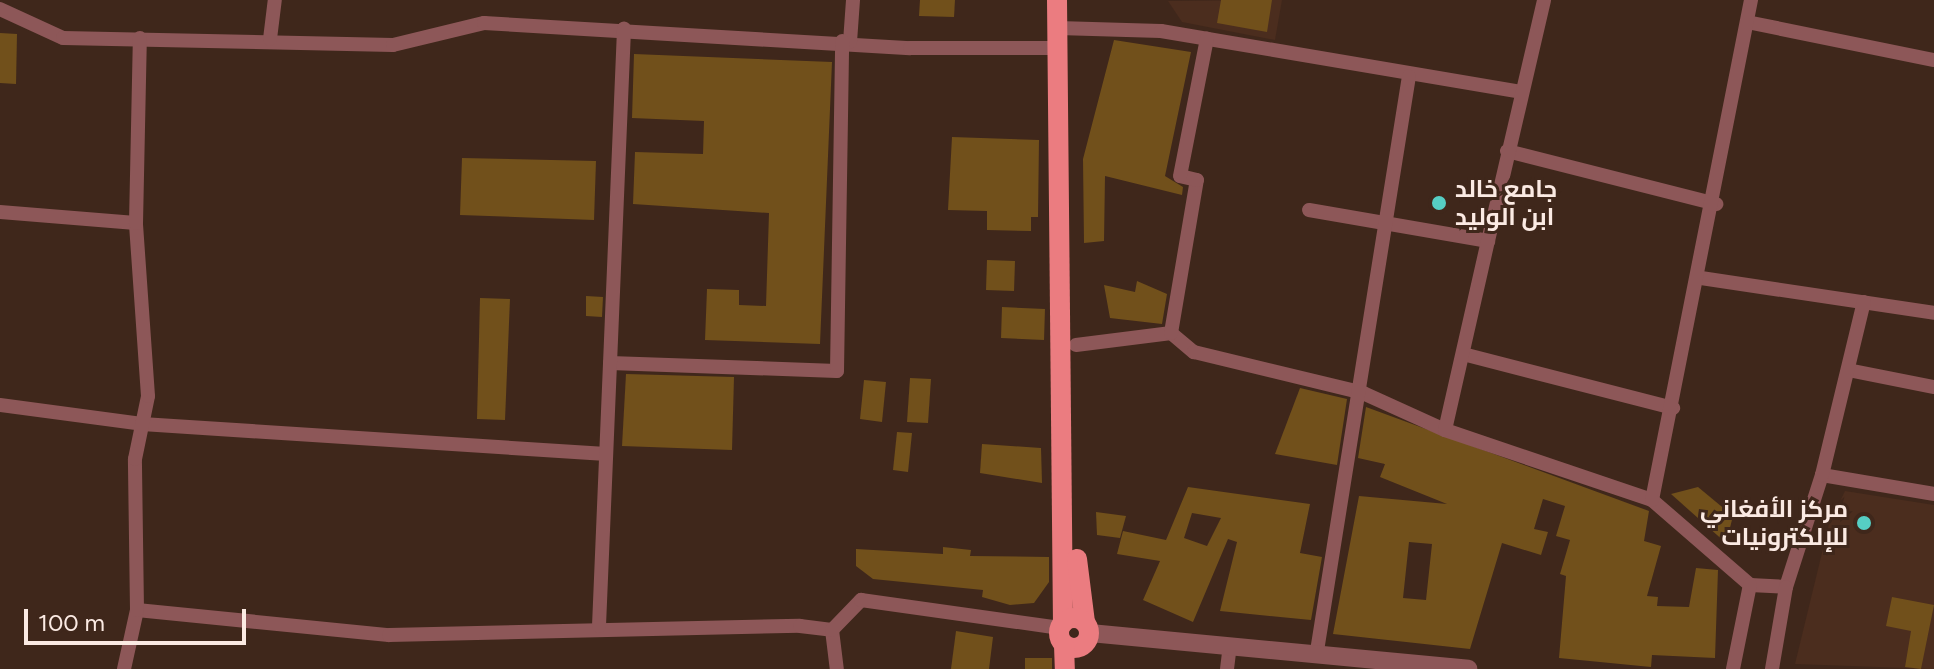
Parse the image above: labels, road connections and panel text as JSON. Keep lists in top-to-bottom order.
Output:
{
  "places": ["جامع خالد ابن الوليد", "مركز الأفغاني للإلكترونيات"],
  "scale_bar": "100 m"
}
